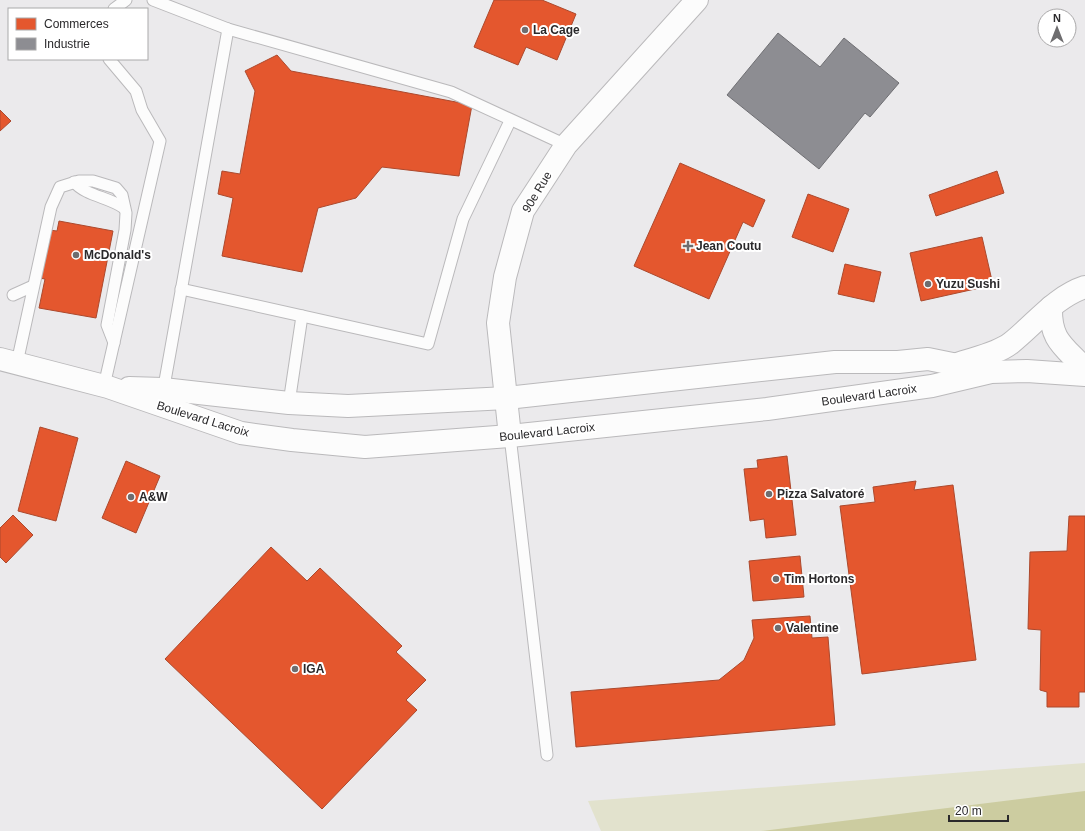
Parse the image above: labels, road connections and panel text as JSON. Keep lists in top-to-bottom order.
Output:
{
  "streets": {
    "main road": ["90e Rue", "Boulevard Lacroix"]
  },
  "crossings": [
    ["90e Rue", "Boulevard Lacroix"]
  ],
  "places": {
    "other": [
      "La Cage",
      "McDonald's",
      "Yuzu Sushi",
      "Pizza Salvatoré",
      "A&W",
      "Tim Hortons",
      "Valentine",
      "IGA"
    ],
    "health": ["Jean Coutu"]
  },
  "legend": ["Commerces", "Industrie"],
  "scale_bar": "20 m",
  "north": "top"
}
